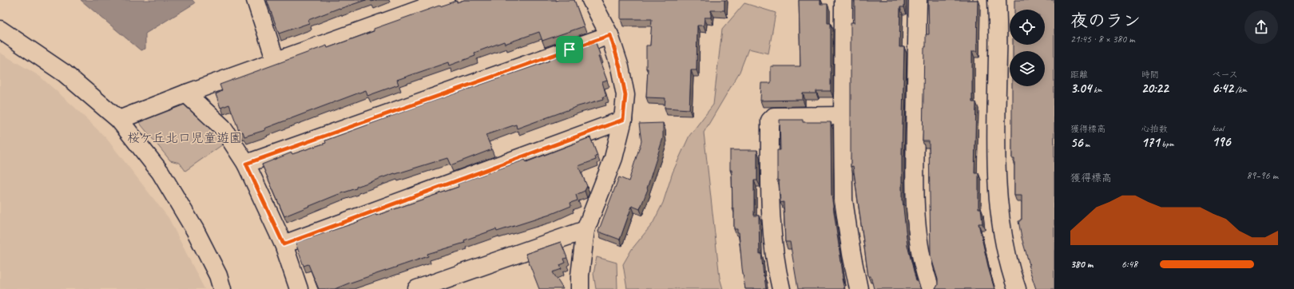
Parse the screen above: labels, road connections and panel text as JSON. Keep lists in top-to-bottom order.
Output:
{
  "parks": ["桜ケ丘北口児童遊園"],
  "page": {
    "heading": ["夜のラン", "21:45 · 8 × 380 m"],
    "stats": [
      ["距離", "3.04 km"],
      ["時間", "20:22"],
      ["ペース", "6:42 /km"],
      ["獲得標高", "56 m"],
      ["心拍数", "171 bpm"],
      ["kcal", "196"]
    ],
    "chart": ["獲得標高", "89–96 m"],
    "list": [
      {
        "name": "380 m",
        "note": "6:48"
      }
    ]
  }
}
